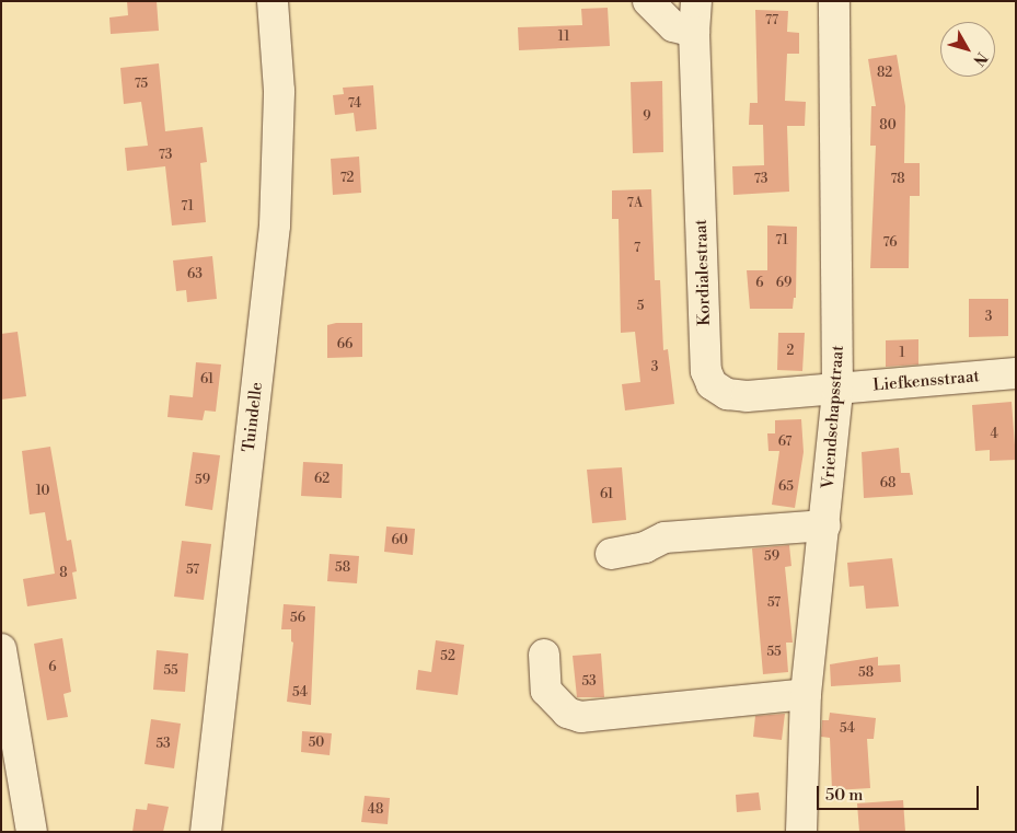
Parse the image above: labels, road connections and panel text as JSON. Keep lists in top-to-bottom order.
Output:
{
  "streets": {
    "street": [
      "Kordialestraat",
      "Liefkensstraat",
      "Tuindelle",
      "Vriendschapsstraat"
    ]
  },
  "crossings": [
    ["Kordialestraat", "Liefkensstraat"],
    ["Kordialestraat", "Vriendschapsstraat"],
    ["Liefkensstraat", "Vriendschapsstraat"]
  ],
  "house_numbers": [
    "77",
    "11",
    "82",
    "75",
    "74",
    "9",
    "80",
    "73",
    "72",
    "73",
    "78",
    "7A",
    "71",
    "71",
    "76",
    "7",
    "63",
    "6",
    "69",
    "5",
    "3",
    "66",
    "2",
    "1",
    "3",
    "61",
    "4",
    "67",
    "62",
    "59",
    "68",
    "65",
    "10",
    "61",
    "60",
    "59",
    "58",
    "57",
    "8",
    "57",
    "56",
    "55",
    "52",
    "6",
    "55",
    "58",
    "53",
    "54",
    "54",
    "50",
    "53",
    "48"
  ],
  "scale_bar": "50 m",
  "north": "bottom right"
}
